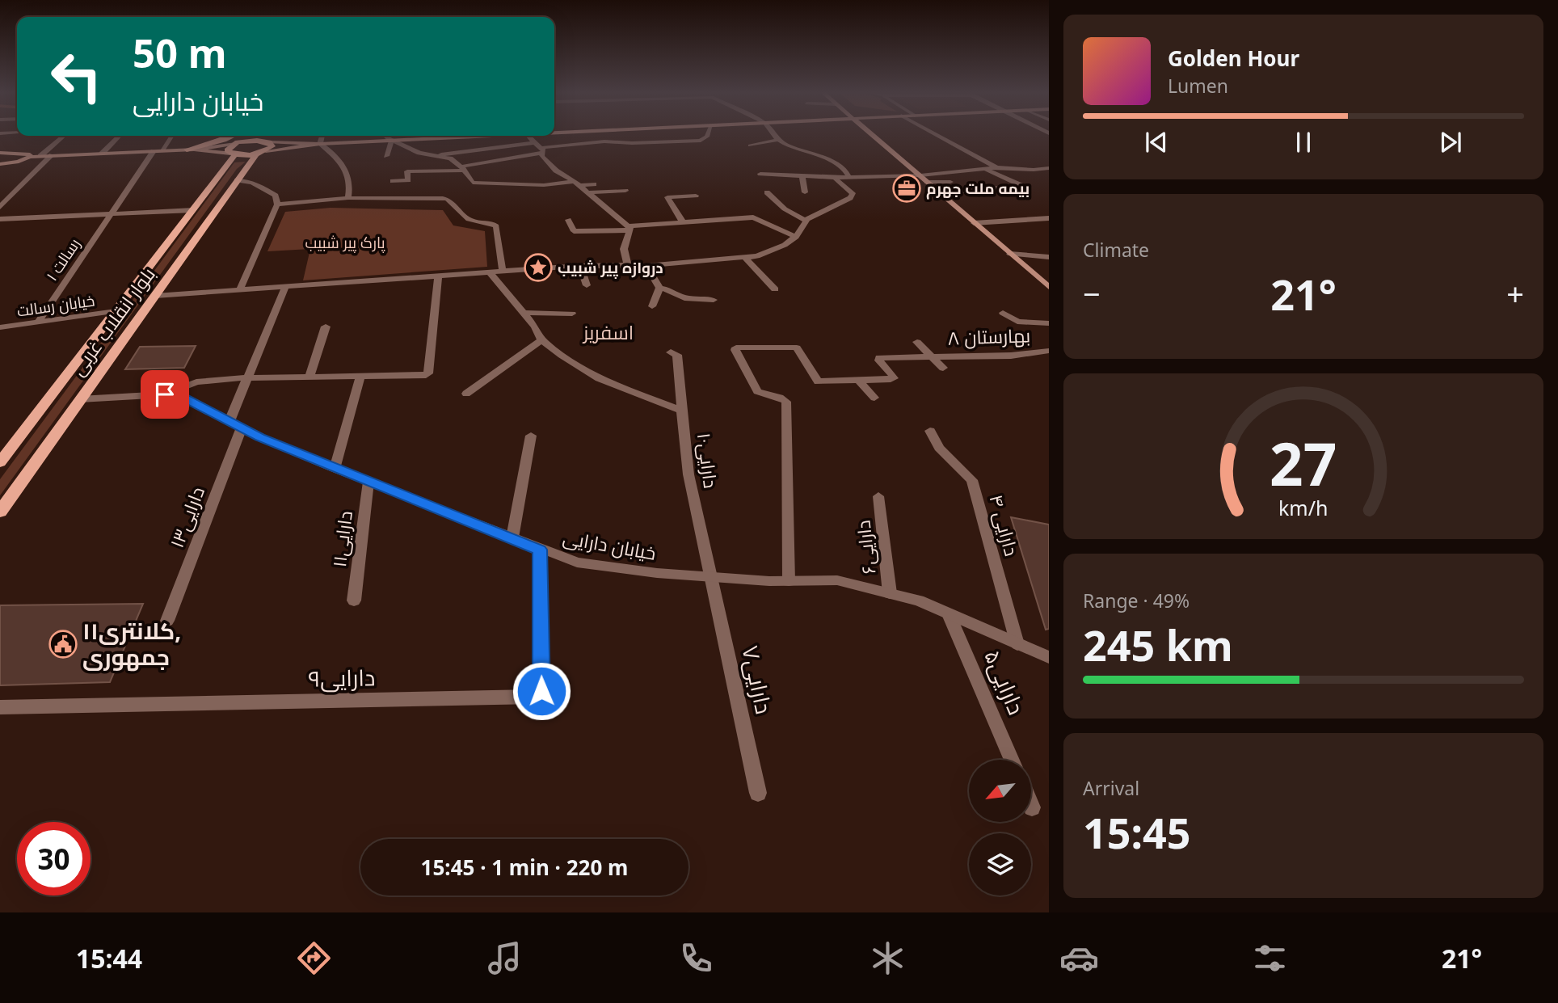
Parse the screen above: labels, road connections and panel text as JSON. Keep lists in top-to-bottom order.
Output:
{
  "streets": {
    "main road": ["بلوار انقلاب غربی"],
    "street": [
      "رسالت ۱",
      "خیابان رسالت",
      "بهارستان ۸",
      "دارایی۱۰",
      "دارایی۱۳",
      "دارایی ۴",
      "دارایی۱۱",
      "خیابان دارایی",
      "دارایی۶",
      "دارایی۹",
      "دارایی۷",
      "دارایی۵"
    ]
  },
  "crossings": [
    ["رسالت ۱", "خیابان رسالت"],
    ["خیابان رسالت", "بلوار انقلاب غربی"],
    ["بلوار انقلاب غربی", "خیابان دارایی"],
    ["دارایی۱۰", "خیابان دارایی"],
    ["دارایی۱۰", "دارایی۷"],
    ["دارایی۱۳", "خیابان دارایی"],
    ["دارایی ۴", "خیابان دارایی"],
    ["دارایی۱۱", "خیابان دارایی"],
    ["خیابان دارایی", "دارایی۶"],
    ["خیابان دارایی", "دارایی۹"],
    ["خیابان دارایی", "دارایی۷"],
    ["خیابان دارایی", "دارایی۵"]
  ],
  "districts": ["اسفریز"],
  "parks": ["پارک پیر شبیب"],
  "places": {
    "office": ["بیمه ملت جهرم"],
    "place": ["دروازه پیر شبیب"],
    "public building": ["کلانتری۱۱, جمهوری"]
  },
  "north": "bottom left",
  "page": {
    "turn": ["50 m", "خیابان دارایی"],
    "song": ["Golden Hour", "Lumen"],
    "tile": [
      "Climate",
      ["Range · 49%", "245 km"],
      ["Arrival", "15:45"]
    ],
    "heat": ["−", "21°", "+"],
    "limit": "30",
    "trip": "15:45 · 1 min · 220 m",
    "tabs": ["15:44", "21°"],
    "gauge": ["27", "km/h"]
  }
}
